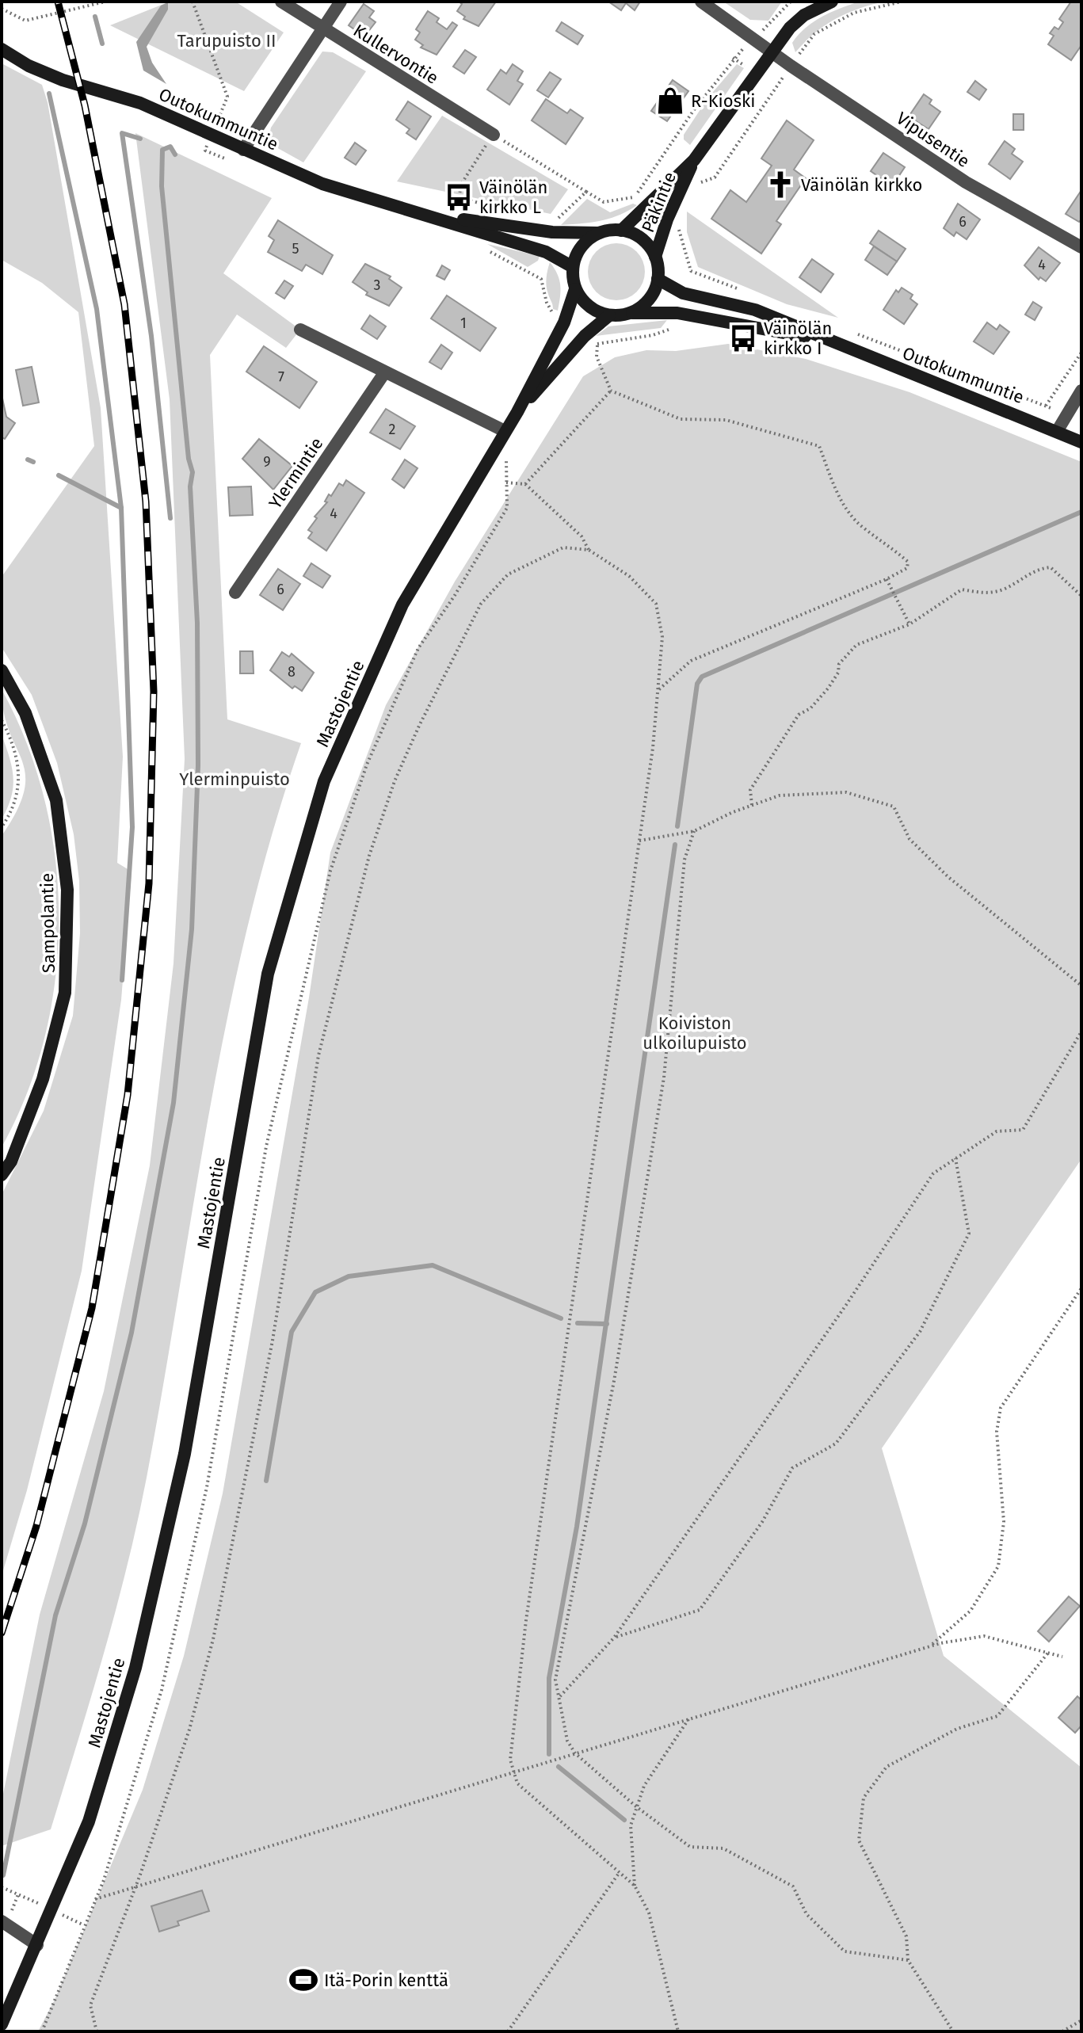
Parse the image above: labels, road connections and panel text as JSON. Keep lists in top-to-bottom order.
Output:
{
  "streets": {
    "main road": [
      "Outokummuntie",
      "Päkintie",
      "Mastojentie",
      "Sampolantie"
    ],
    "street": ["Kullervontie", "Vipusentie", "Ylermintie"]
  },
  "crossings": [
    ["Outokummuntie", "Päkintie"],
    ["Outokummuntie", "Mastojentie"],
    ["Vipusentie", "Päkintie"],
    ["Päkintie", "Mastojentie"]
  ],
  "parks": ["Tarupuisto II", "Ylerminpuisto", "Koiviston ulkoilupuisto"],
  "places": {
    "shop": ["R-Kioski"],
    "church": ["Väinölän kirkko"],
    "bus stop": ["Väinölän kirkko L", "Väinölän kirkko I"],
    "sports": ["Itä-Porin kenttä"]
  },
  "house_numbers": [
    "6",
    "5",
    "4",
    "3",
    "1",
    "7",
    "2",
    "9",
    "4",
    "6",
    "8"
  ]
}
